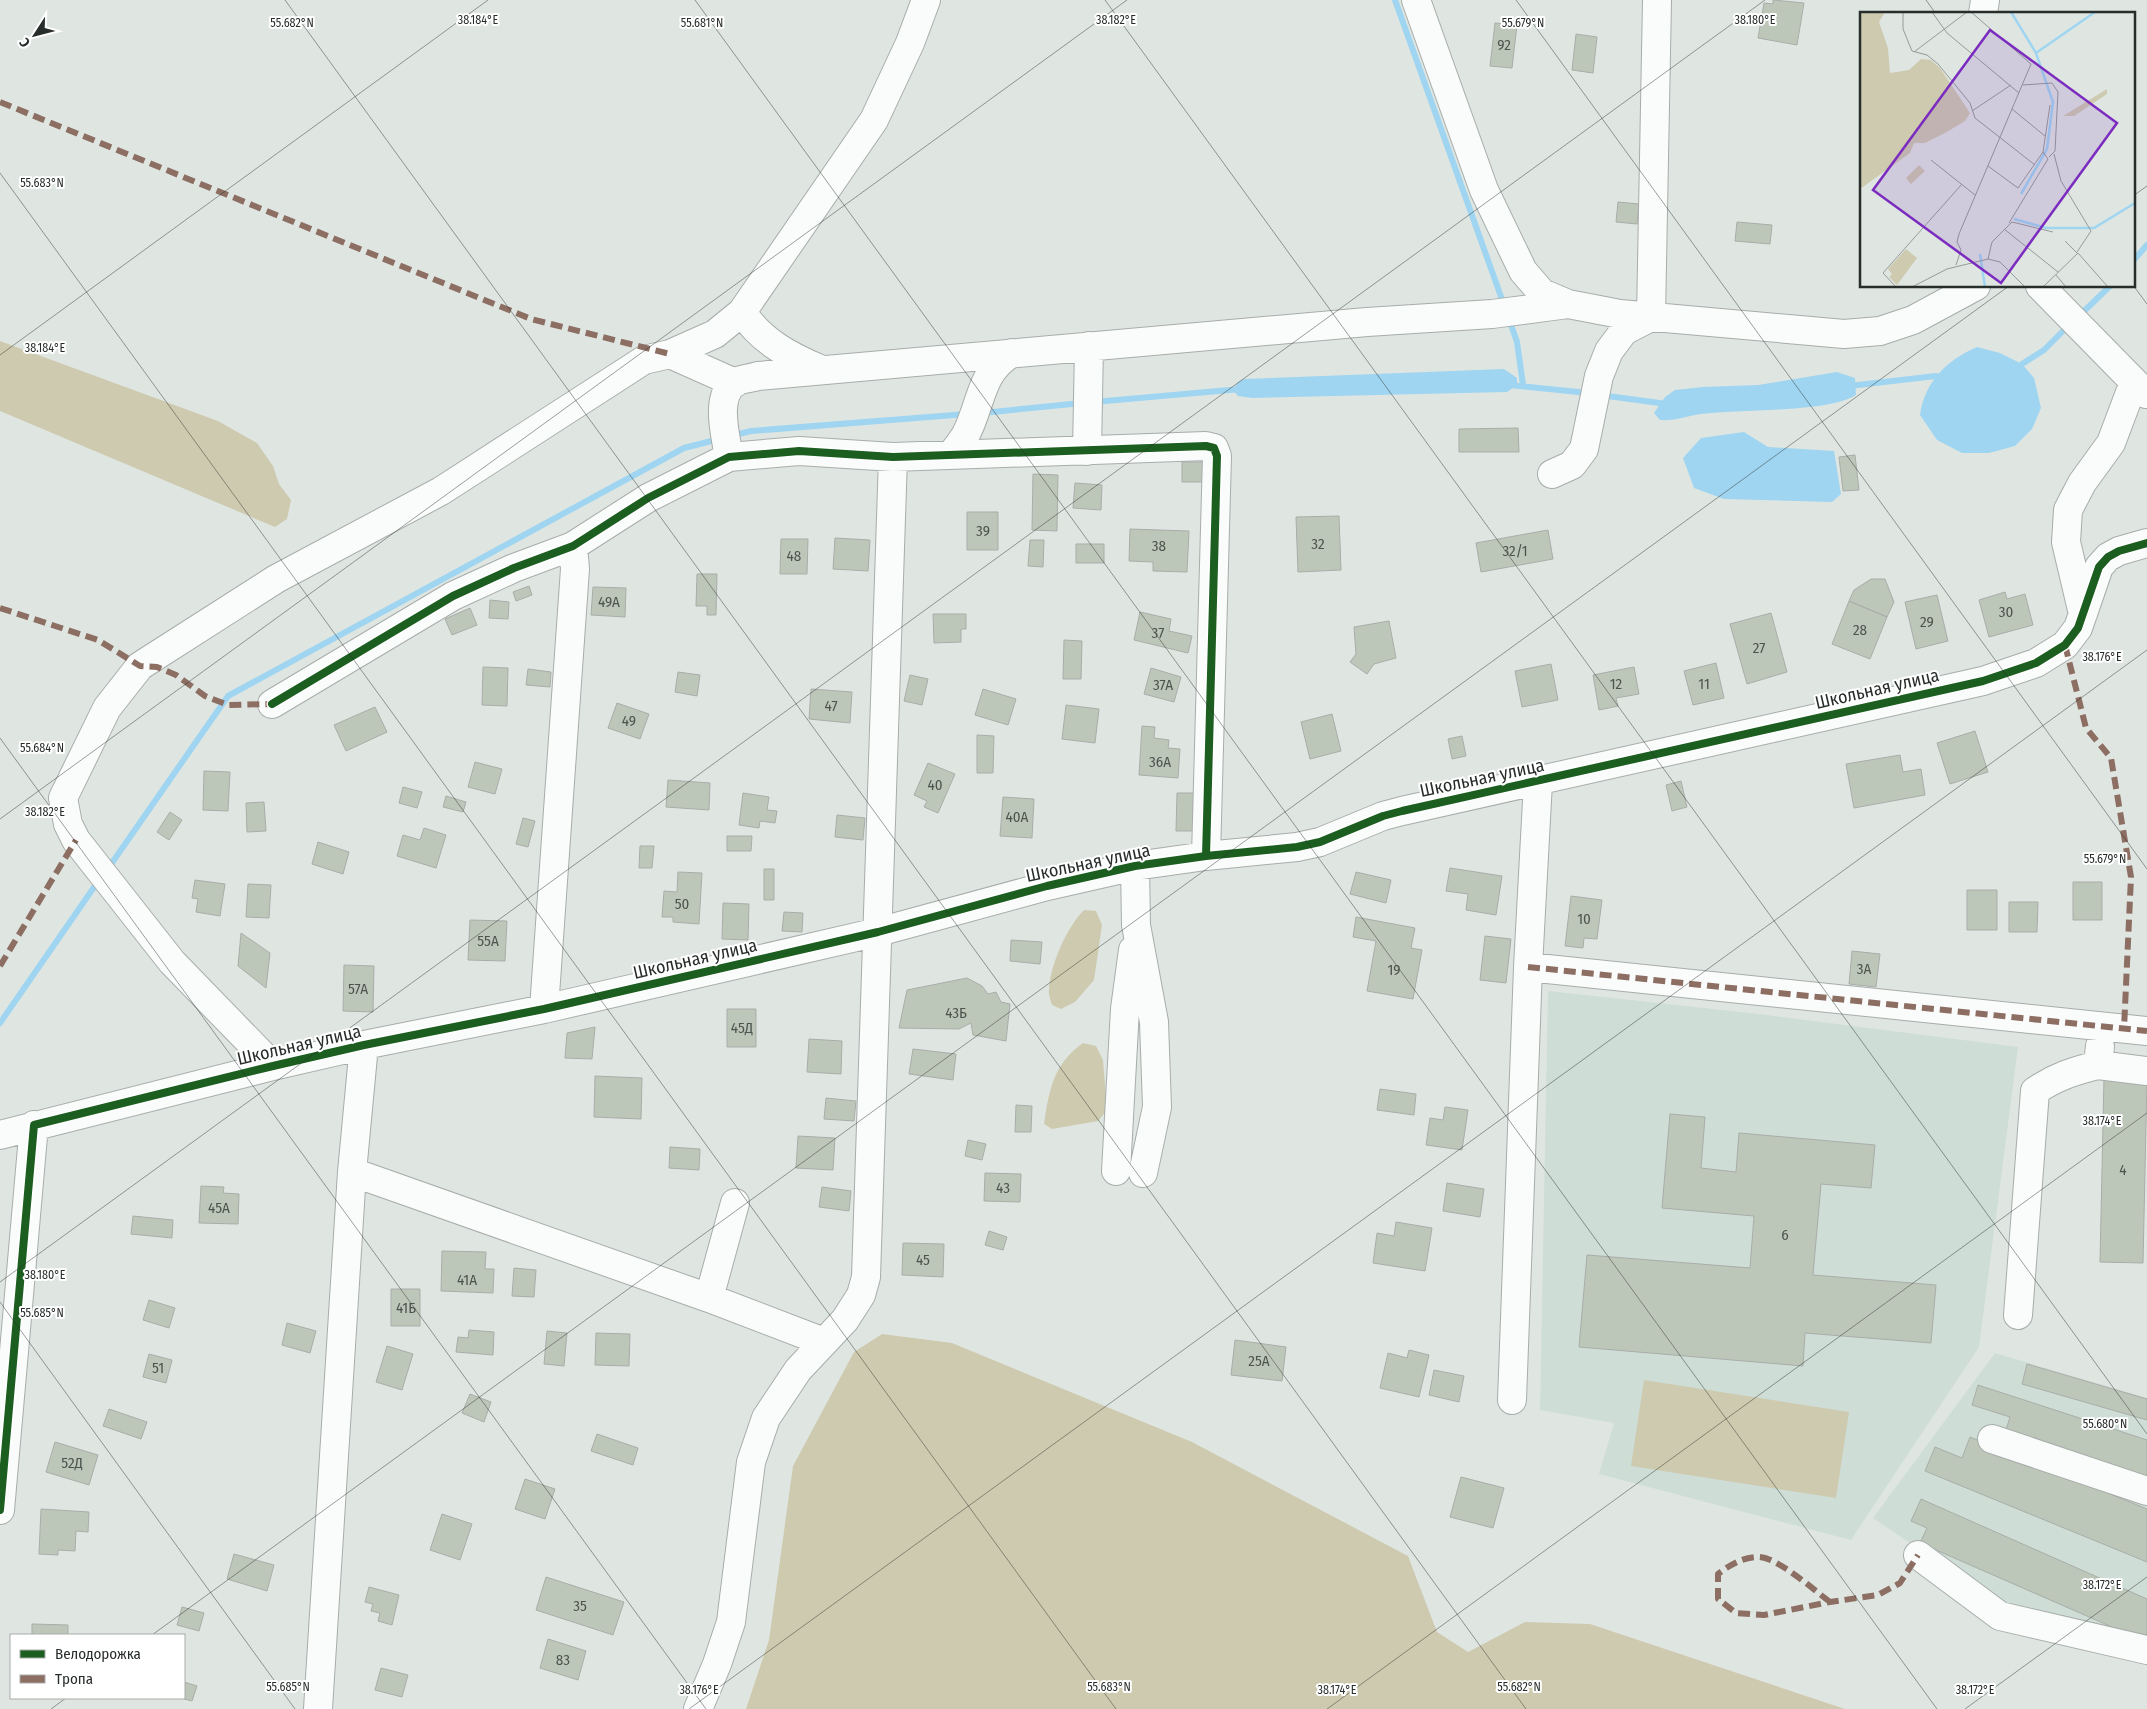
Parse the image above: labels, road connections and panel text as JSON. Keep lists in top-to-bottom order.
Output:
{
  "streets": {
    "street": ["Школьная улица"]
  },
  "house_numbers": [
    "92",
    "39",
    "32",
    "38",
    "32/1",
    "48",
    "49А",
    "30",
    "29",
    "28",
    "37",
    "27",
    "12",
    "11",
    "37А",
    "47",
    "49",
    "36А",
    "40",
    "40А",
    "50",
    "10",
    "55А",
    "3А",
    "19",
    "57А",
    "43Б",
    "45Д",
    "4",
    "43",
    "45А",
    "6",
    "45",
    "41А",
    "41Б",
    "25А",
    "51",
    "52Д",
    "35",
    "83"
  ],
  "legend": ["Велодорожка", "Тропа"],
  "north": "bottom left",
  "coordinates": [
    "38.182°E",
    "38.184°E",
    "38.180°E",
    "55.682°N",
    "55.681°N",
    "55.679°N",
    "55.683°N",
    "38.176°E",
    "55.684°N",
    "38.174°E",
    "55.685°N",
    "55.680°N",
    "38.172°E"
  ]
}
